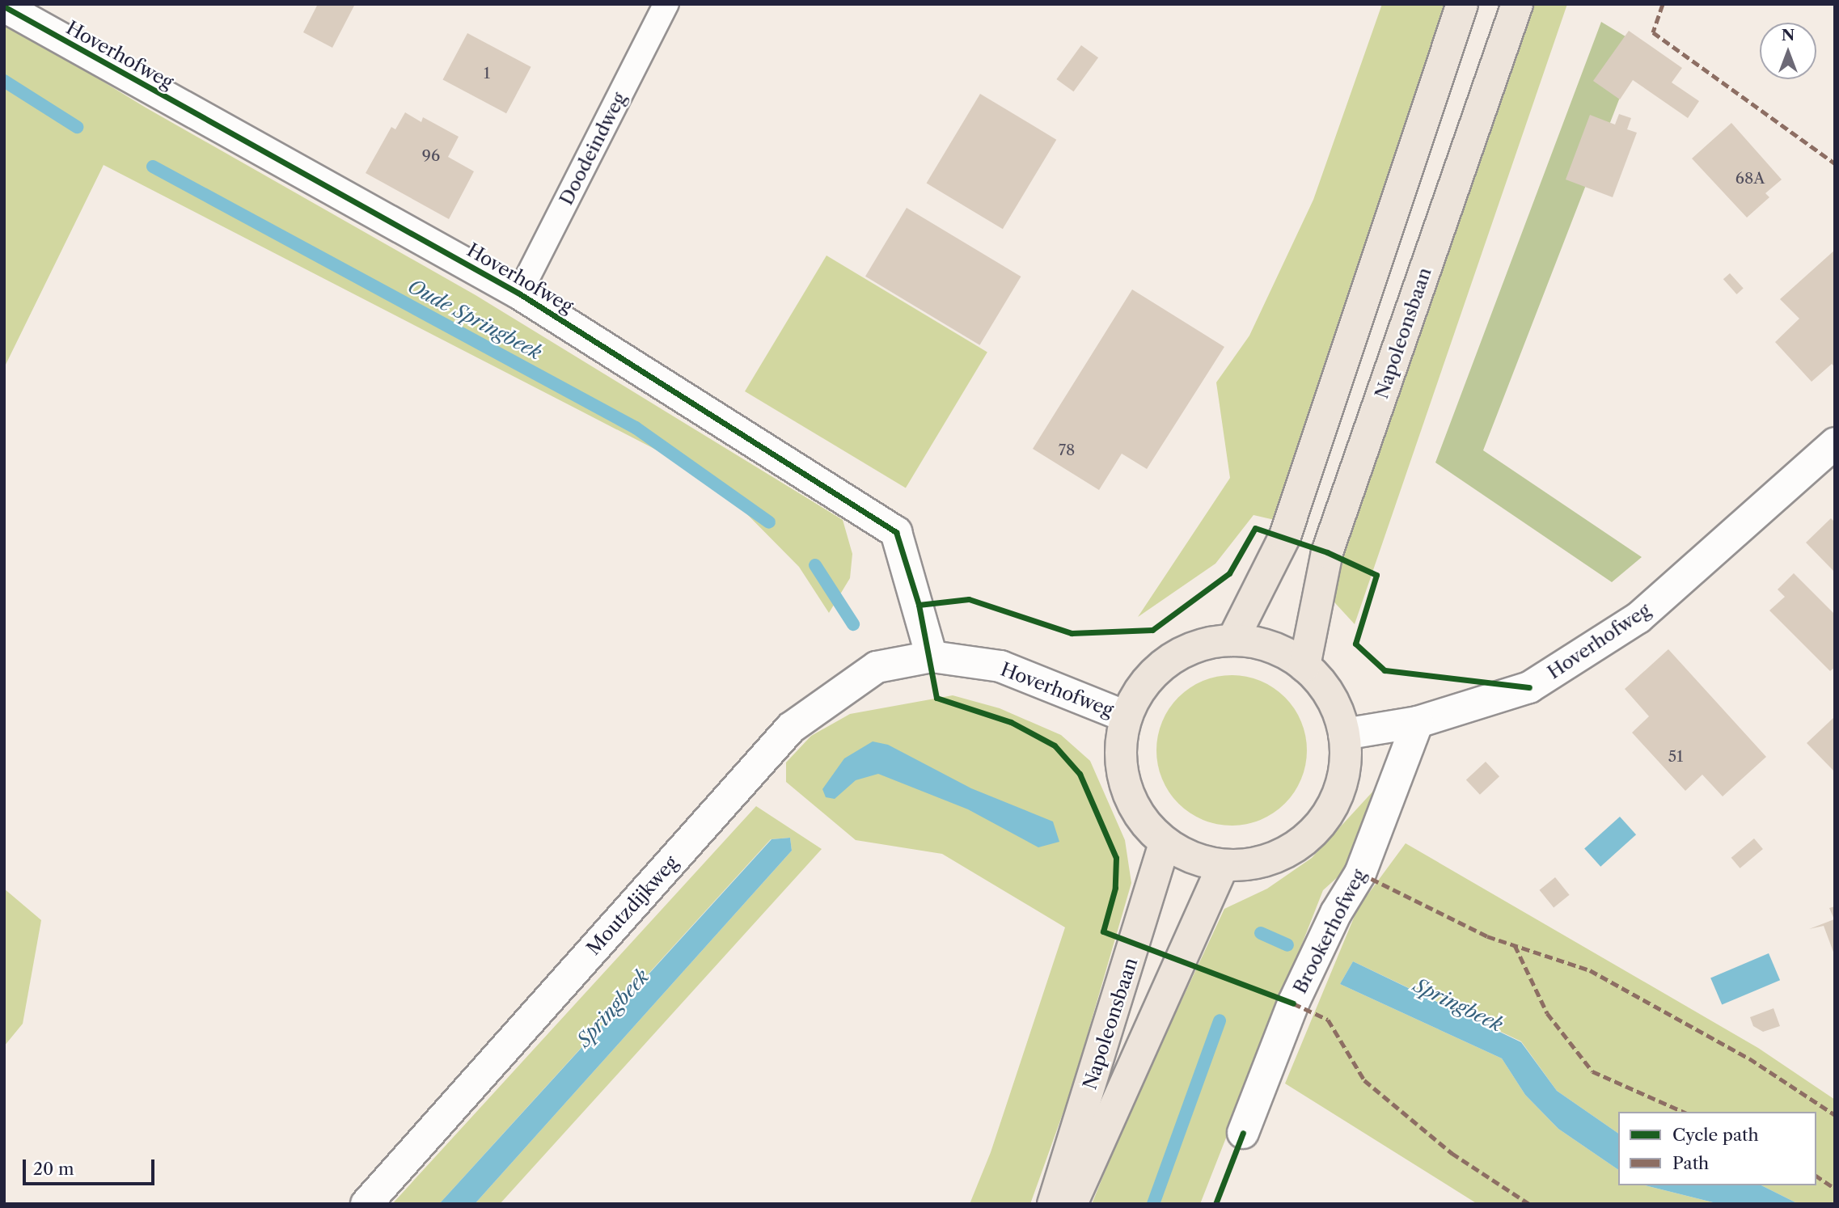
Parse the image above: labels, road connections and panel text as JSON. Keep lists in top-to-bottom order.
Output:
{
  "streets": {
    "main road": ["Napoleonsbaan"],
    "street": ["Hoverhofweg", "Moutzdijkweg", "Brookerhofweg"],
    "lane": ["Doodeindweg"]
  },
  "crossings": [
    ["Hoverhofweg", "Doodeindweg"],
    ["Hoverhofweg", "Moutzdijkweg"],
    ["Hoverhofweg", "Brookerhofweg"]
  ],
  "water": ["Oude Springbeek", "Springbeek"],
  "house_numbers": [
    "1",
    "96",
    "68A",
    "78",
    "51"
  ],
  "legend": ["Cycle path", "Path"],
  "scale_bar": "20 m",
  "north": "top"
}
